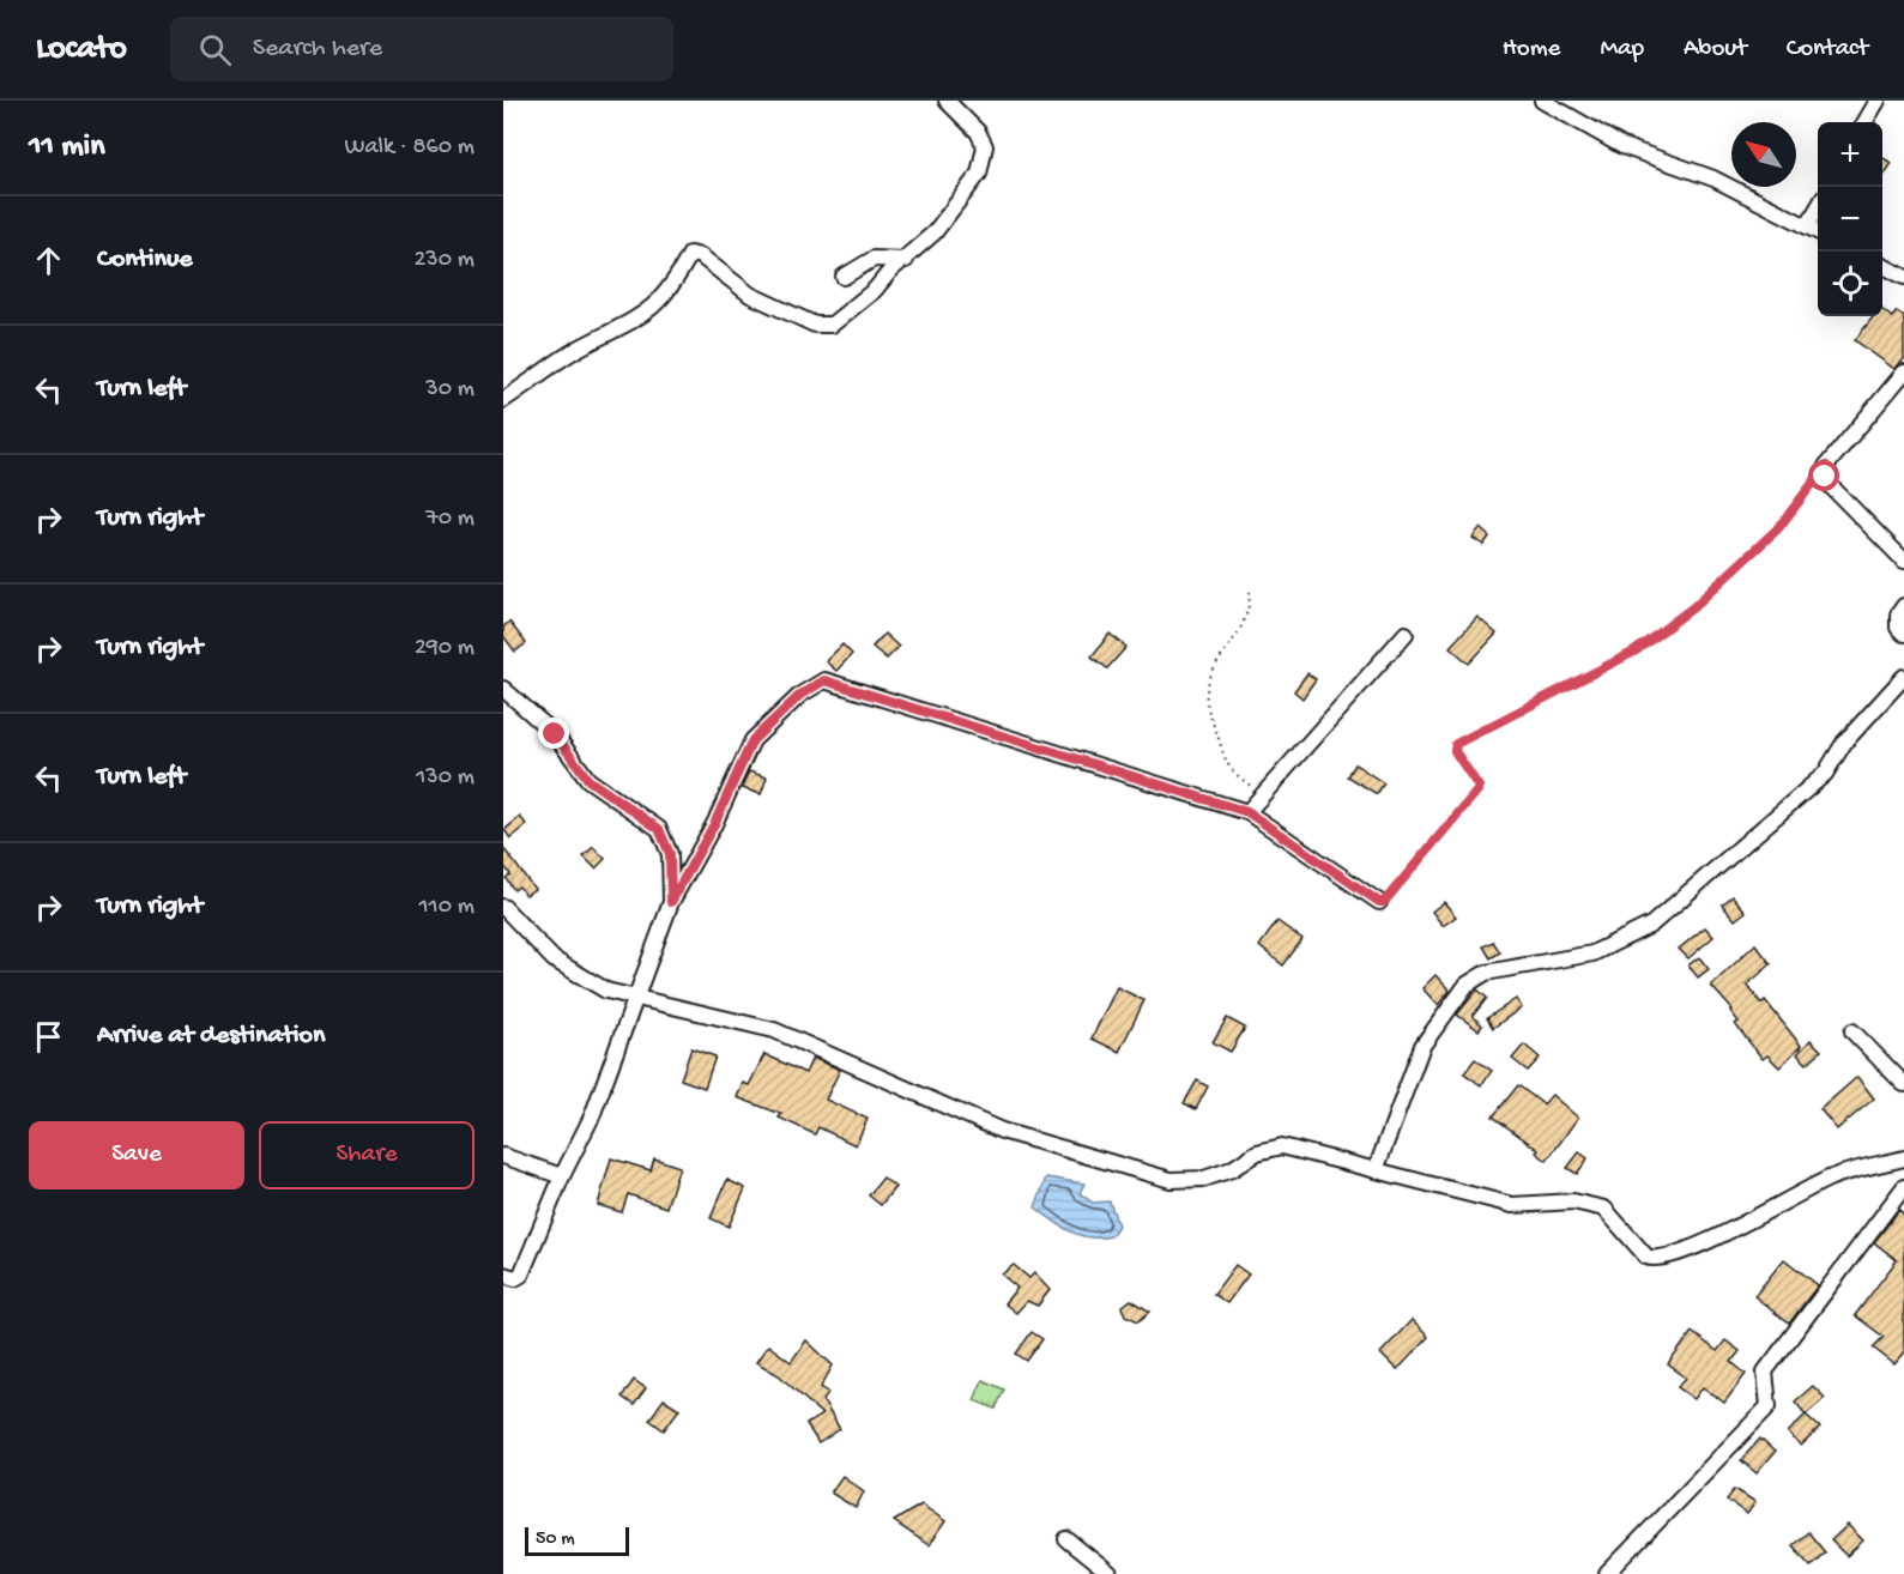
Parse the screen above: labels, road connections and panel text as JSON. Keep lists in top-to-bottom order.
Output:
{
  "scale_bar": "50 m",
  "north": "top left",
  "page": {
    "header": "Locato",
    "search": "Search here",
    "nav": [
      "Home",
      "Map",
      "About",
      "Contact"
    ],
    "heading": ["11 min", "Walk · 860 m"],
    "map_buttons": ["+", "−"],
    "list": [
      ["Continue", "230 m"],
      ["Turn left", "30 m"],
      ["Turn right", "70 m"],
      ["Turn right", "290 m"],
      ["Turn left", "130 m"],
      ["Turn right", "110 m"],
      "Arrive at destination"
    ],
    "buttons": ["Save", "Share"],
    "scale": "50 m"
  }
}
